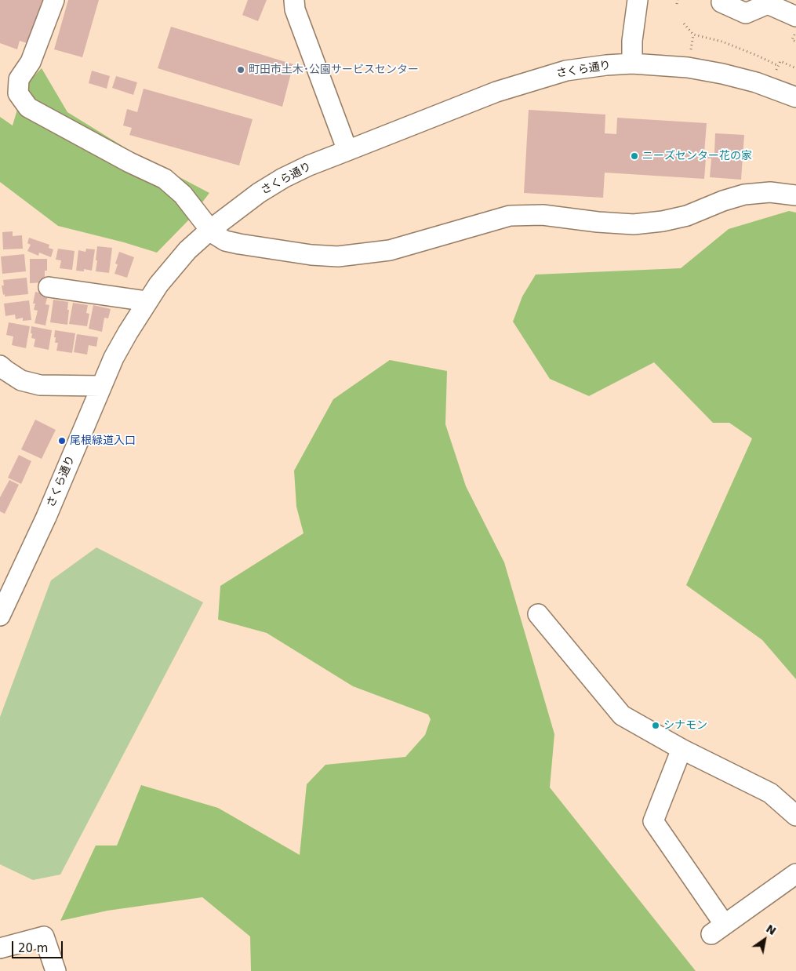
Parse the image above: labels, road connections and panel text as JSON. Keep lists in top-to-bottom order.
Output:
{
  "streets": {
    "street": ["さくら通り"]
  },
  "places": [
    "町田市土木･公園サービスセンター",
    "ニーズセンター花の家",
    "尾根緑道入口",
    "シナモン"
  ],
  "scale_bar": "20 m",
  "north": "top right"
}
